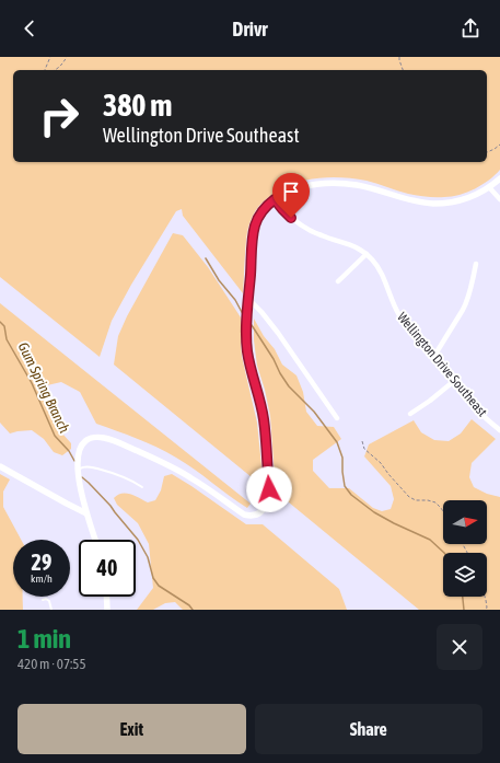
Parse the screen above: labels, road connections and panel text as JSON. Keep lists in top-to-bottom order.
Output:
{
  "streets": {
    "street": ["Wellington Drive Southeast"]
  },
  "water": ["Gum Spring Branch"],
  "north": "right",
  "page": {
    "header": "Drivr",
    "turn": ["380 m", "Wellington Drive Southeast"],
    "speed": "29 km/h",
    "limit": "40",
    "heading": ["1 min", "420 m · 07:55"],
    "buttons": ["Exit", "Share"]
  }
}
